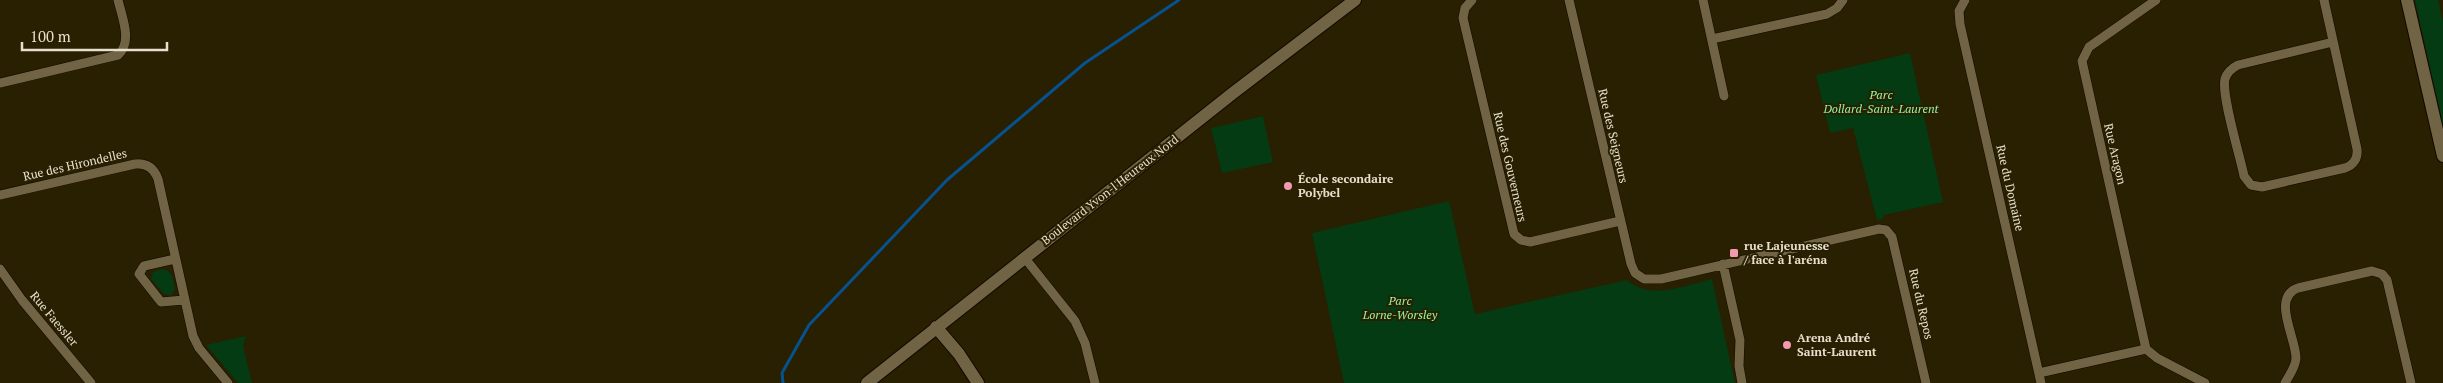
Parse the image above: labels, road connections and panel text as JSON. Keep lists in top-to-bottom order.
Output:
{
  "streets": {
    "street": [
      "Rue des Seigneurs",
      "Rue Aragon",
      "Rue des Hirondelles",
      "Rue des Gouverneurs",
      "Rue du Domaine",
      "Boulevard Yvon-l'Heureux Nord",
      "Rue du Repos",
      "Rue Faessler"
    ]
  },
  "crossings": [
    ["Rue des Seigneurs", "Rue des Gouverneurs"],
    ["Rue des Seigneurs", "Rue du Repos"]
  ],
  "parks": ["Parc Dollard-Saint-Laurent", "Parc Lorne-Worsley"],
  "places": {
    "other": ["École secondaire Polybel", "Arena André Saint-Laurent"],
    "transit": ["rue Lajeunesse / face à l'aréna"]
  },
  "scale_bar": "100 m"
}
